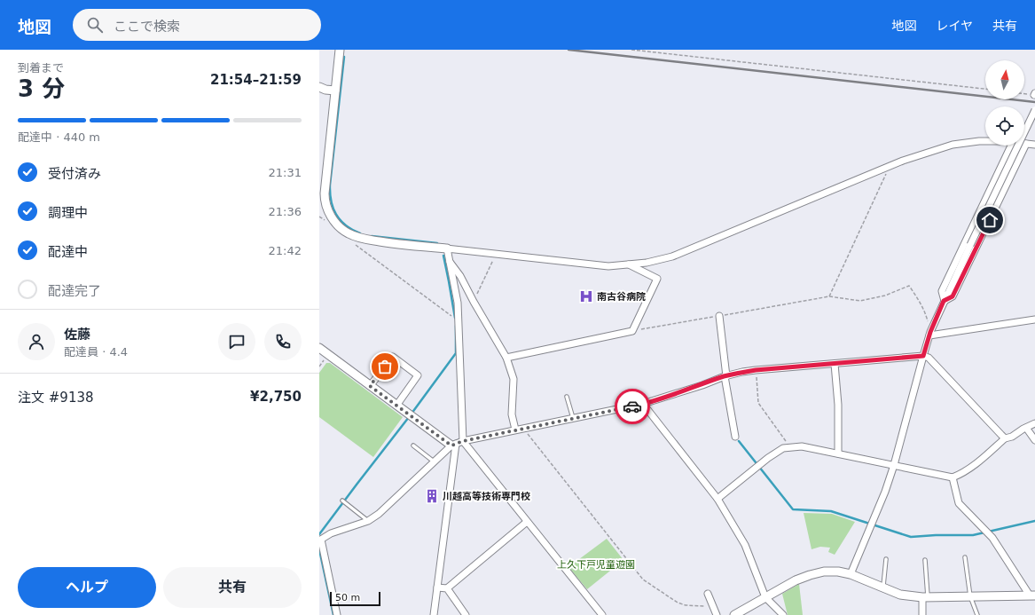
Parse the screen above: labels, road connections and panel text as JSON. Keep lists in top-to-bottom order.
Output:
{
  "parks": ["上久下戸児童遊園"],
  "places": {
    "hospital": ["南古谷病院"],
    "building": ["川越高等技術専門校"]
  },
  "scale_bar": "50 m",
  "north": "top",
  "page": {
    "header": "地図",
    "search": "ここで検索",
    "nav": ["地図", "レイヤ", "共有"],
    "heading": ["3 分", "到着まで", "21:54–21:59"],
    "panel": [
      "佐藤",
      "配達員 · 4.4",
      "注文 #9138",
      "¥2,750"
    ],
    "bar": "配達中 · 440 m",
    "list": [
      ["受付済み", "21:31"],
      ["調理中", "21:36"],
      ["配達中", "21:42"],
      "配達完了"
    ],
    "buttons": ["ヘルプ", "共有"],
    "scale": "50 m"
  }
}
